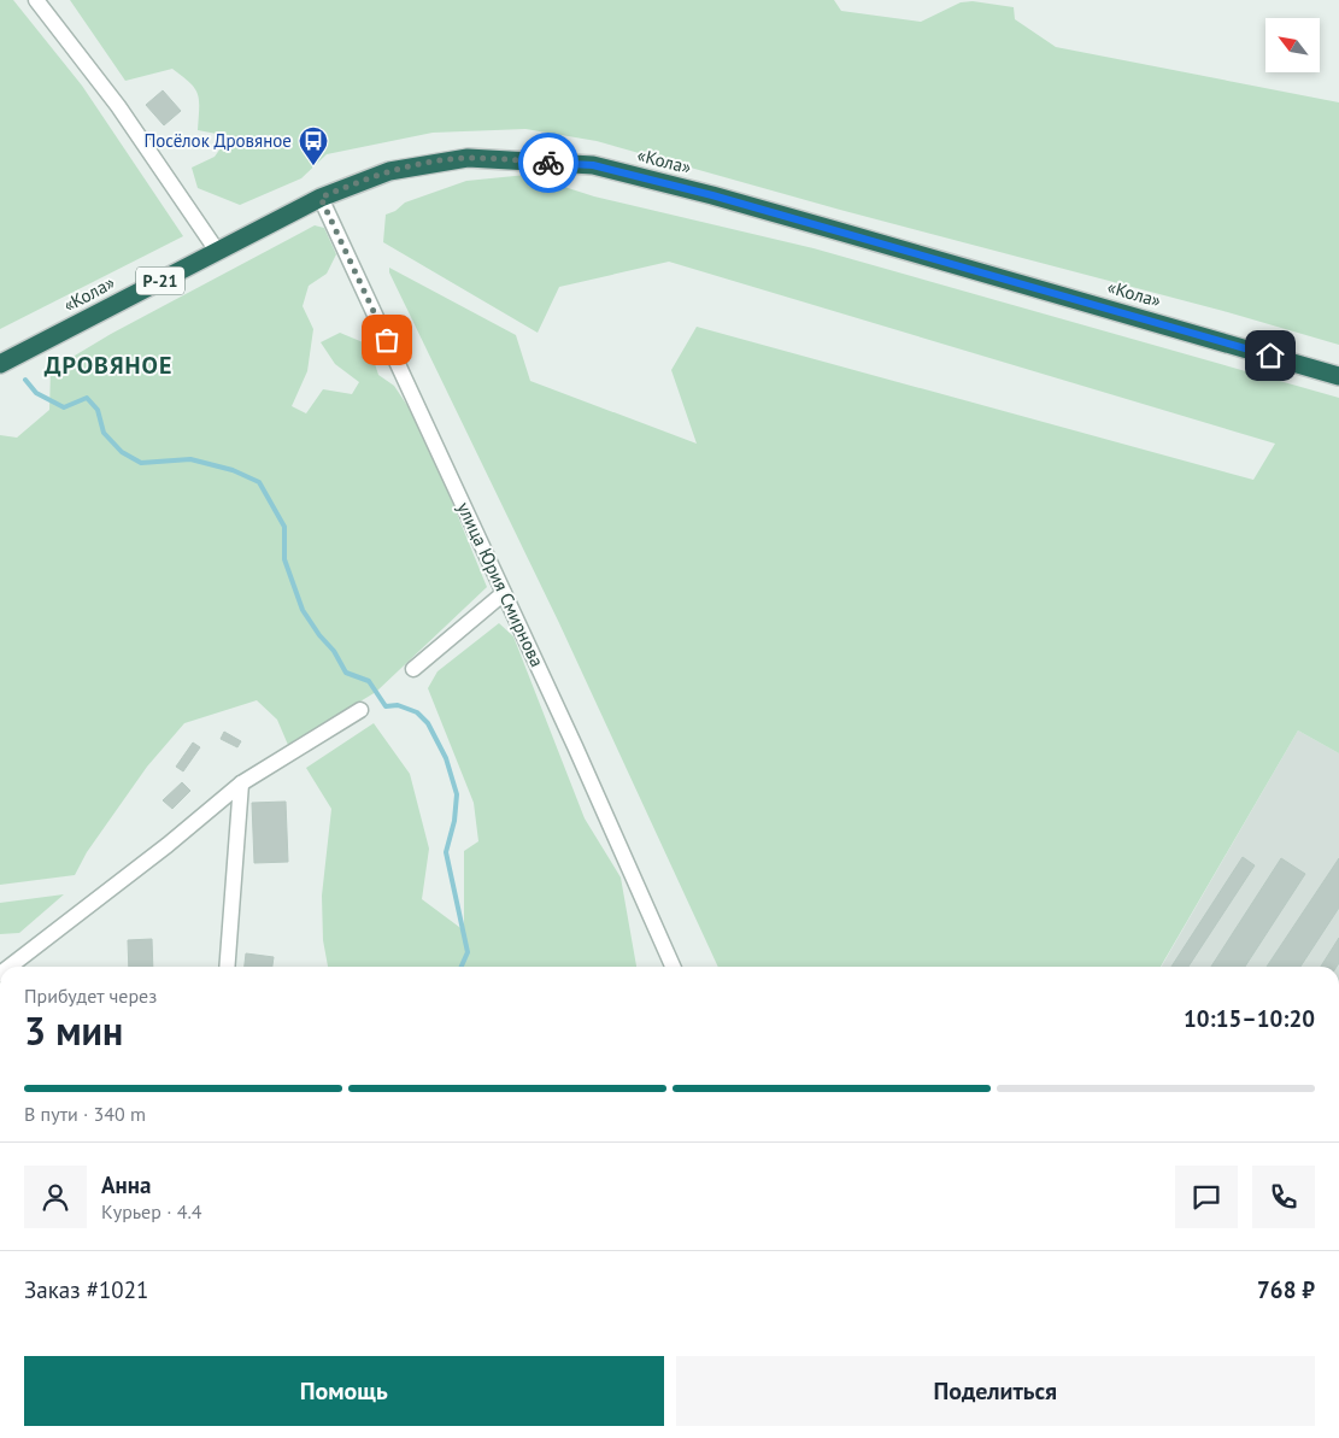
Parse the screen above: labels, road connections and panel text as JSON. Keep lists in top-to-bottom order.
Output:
{
  "streets": {
    "highway": ["«Кола»", "Р-21"],
    "street": ["улица Юрия Смирнова"]
  },
  "crossings": [
    ["«Кола»", "улица Юрия Смирнова"]
  ],
  "districts": ["ДРОВЯНОЕ"],
  "places": {
    "bus stop": ["Посёлок Дровяное"]
  },
  "north": "top left",
  "page": {
    "heading": ["3 мин", "Прибудет через", "10:15–10:20"],
    "panel": [
      "Анна",
      "Курьер · 4.4",
      "Заказ #1021",
      "768 ₽"
    ],
    "bar": "В пути · 340 m",
    "buttons": ["Помощь", "Поделиться"]
  }
}
